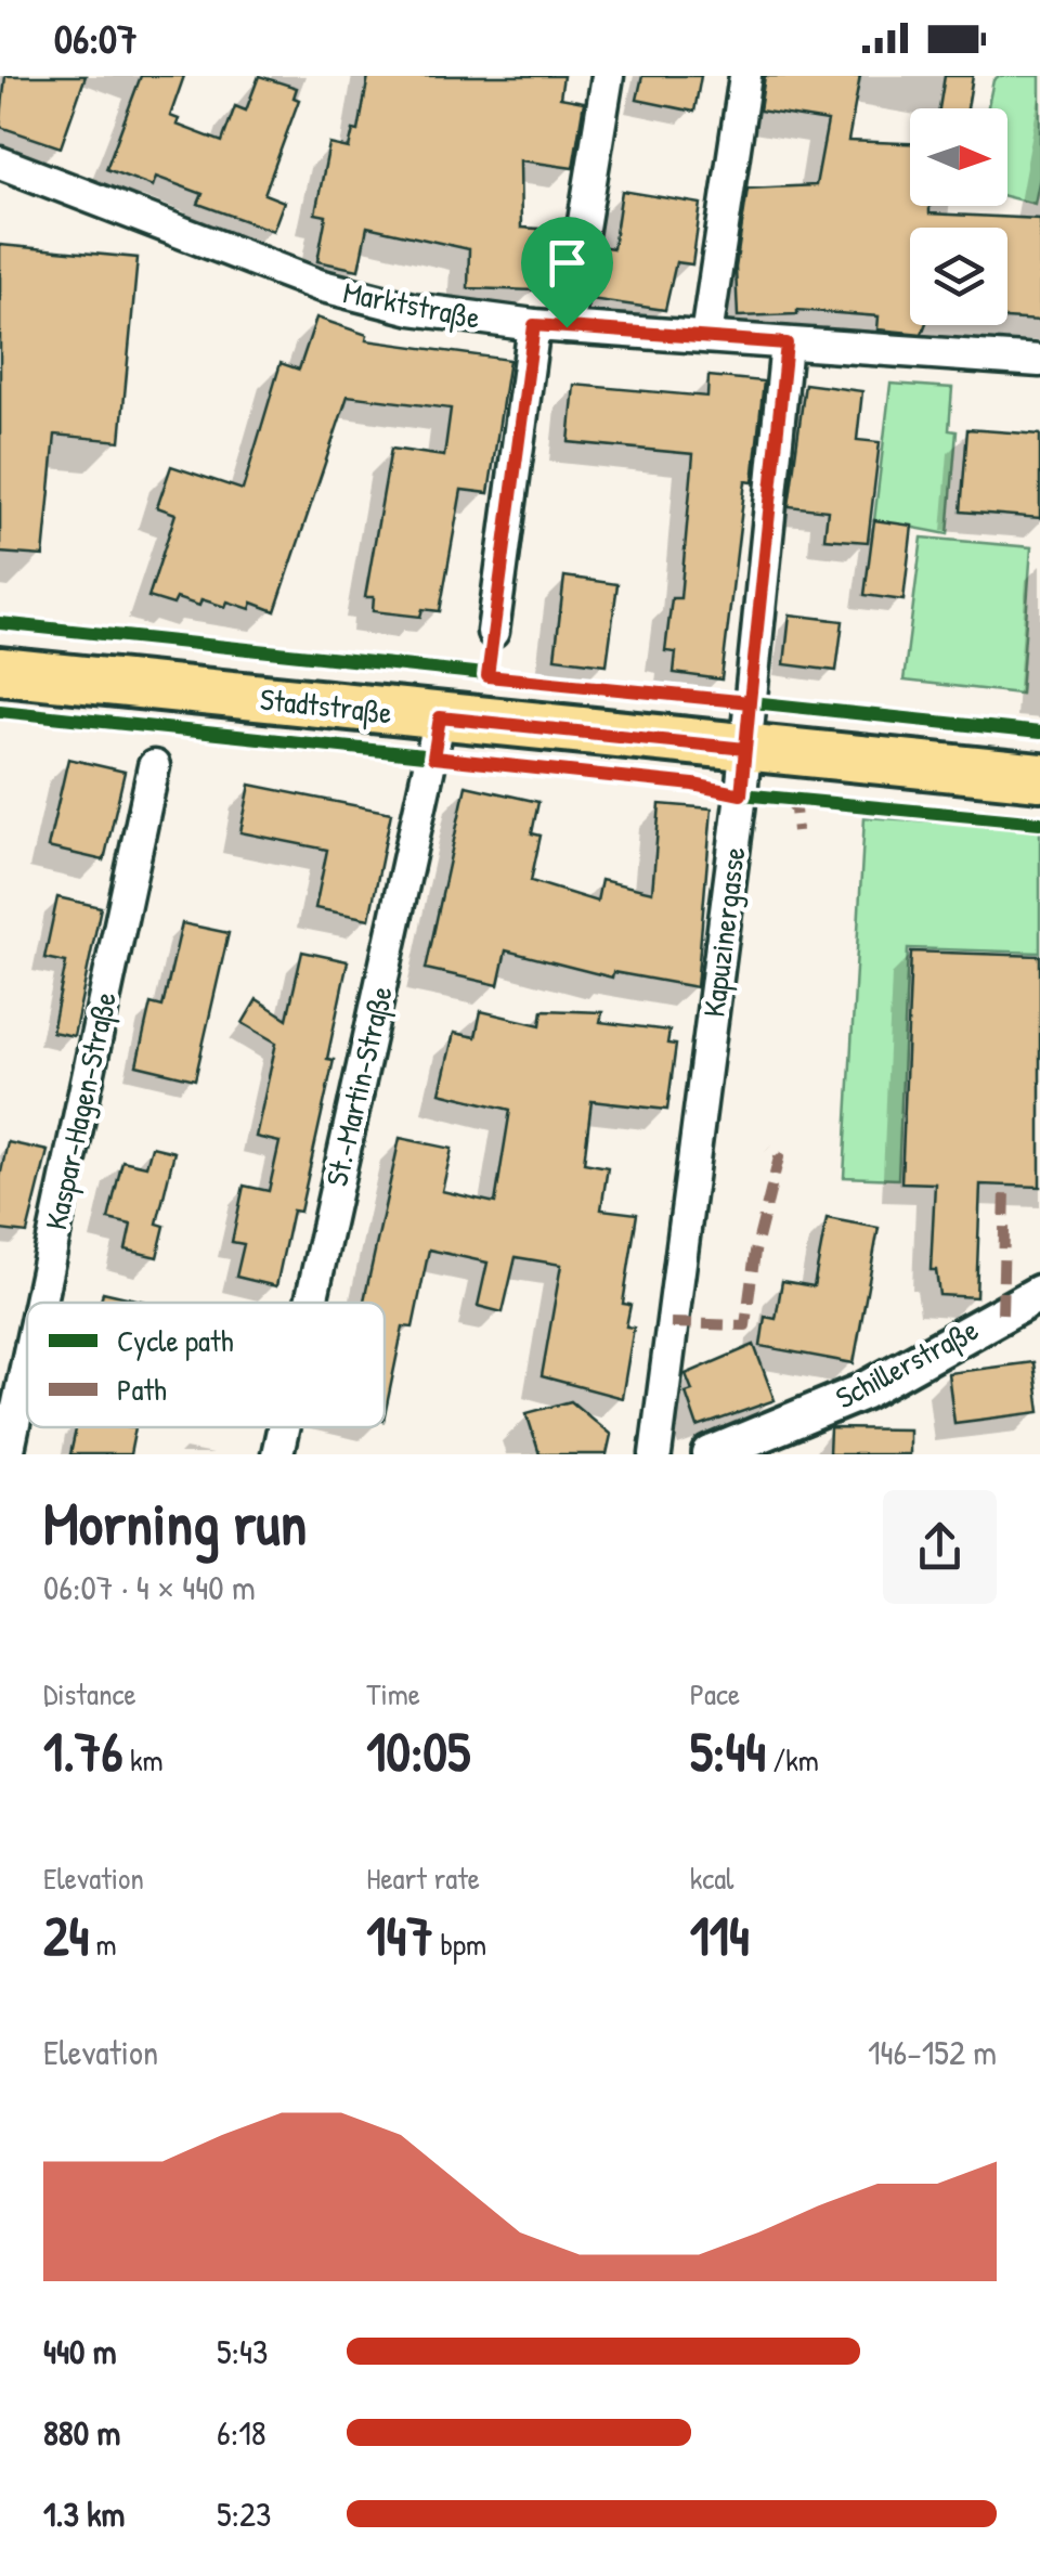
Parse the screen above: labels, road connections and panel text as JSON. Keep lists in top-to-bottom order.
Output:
{
  "streets": {
    "main road": ["Stadtstraße"],
    "street": [
      "Marktstraße",
      "Kapuzinergasse",
      "St.-Martin-Straße",
      "Kaspar-Hagen-Straße",
      "Schillerstraße"
    ]
  },
  "crossings": [
    ["Marktstraße", "Kapuzinergasse"],
    ["Stadtstraße", "Kapuzinergasse"],
    ["Stadtstraße", "St.-Martin-Straße"]
  ],
  "legend": ["Cycle path", "Path"],
  "north": "right",
  "page": {
    "status": "06:07",
    "heading": ["Morning run", "06:07 · 4 × 440 m"],
    "stats": [
      ["Distance", "1.76 km"],
      ["Time", "10:05"],
      ["Pace", "5:44 /km"],
      ["Elevation", "24 m"],
      ["Heart rate", "147 bpm"],
      ["kcal", "114"]
    ],
    "chart": ["Elevation", "146–152 m"],
    "list": [
      {
        "name": "440 m",
        "note": "5:43"
      },
      {
        "name": "880 m",
        "note": "6:18"
      },
      {
        "name": "1.3 km",
        "note": "5:23"
      }
    ]
  }
}
